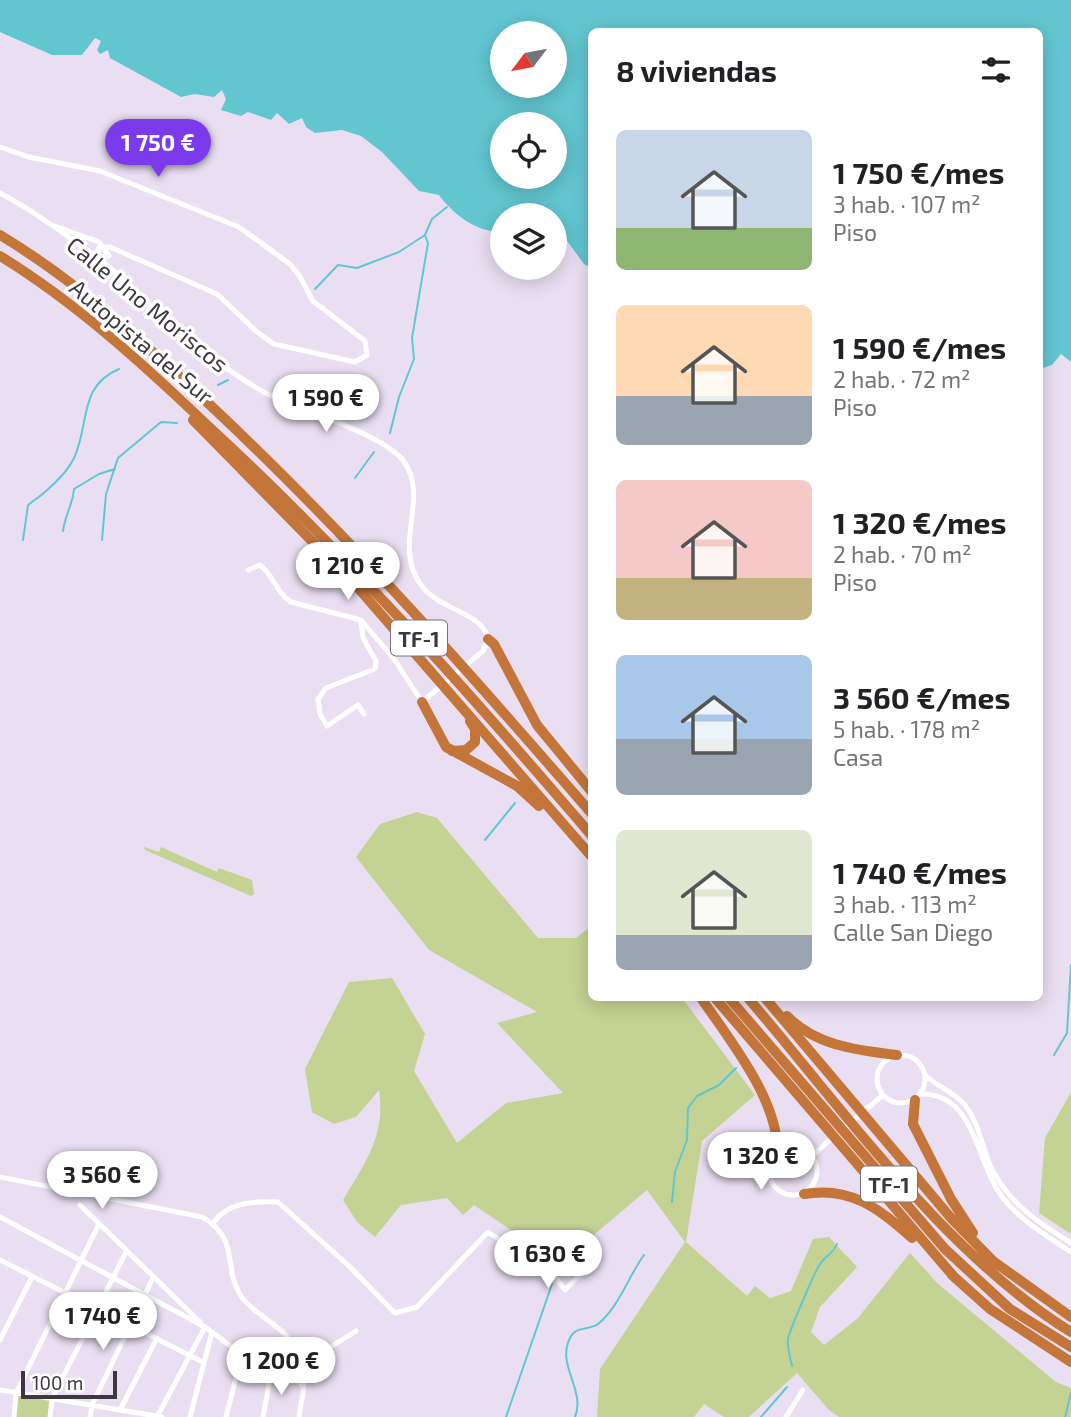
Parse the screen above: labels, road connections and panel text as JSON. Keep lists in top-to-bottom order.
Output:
{
  "streets": {
    "highway": ["Autopista del Sur", "TF-1"],
    "street": ["Calle Uno Moriscos"]
  },
  "scale_bar": "100 m",
  "north": "bottom left",
  "page": {
    "heading": "8 viviendas",
    "list": [
      {
        "name": "1 750 €/mes",
        "note": "3 hab. · 107 m² · Piso"
      },
      {
        "name": "1 590 €/mes",
        "note": "2 hab. · 72 m² · Piso"
      },
      {
        "name": "1 320 €/mes",
        "note": "2 hab. · 70 m² · Piso"
      },
      {
        "name": "3 560 €/mes",
        "note": "5 hab. · 178 m² · Casa"
      },
      {
        "name": "1 740 €/mes",
        "note": "3 hab. · 113 m² · Calle San Diego"
      }
    ],
    "price": [
      "1 750 €",
      "1 590 €",
      "1 210 €",
      "1 320 €",
      "3 560 €",
      "1 630 €",
      "1 740 €",
      "1 200 €"
    ],
    "scale": "100 m"
  }
}
